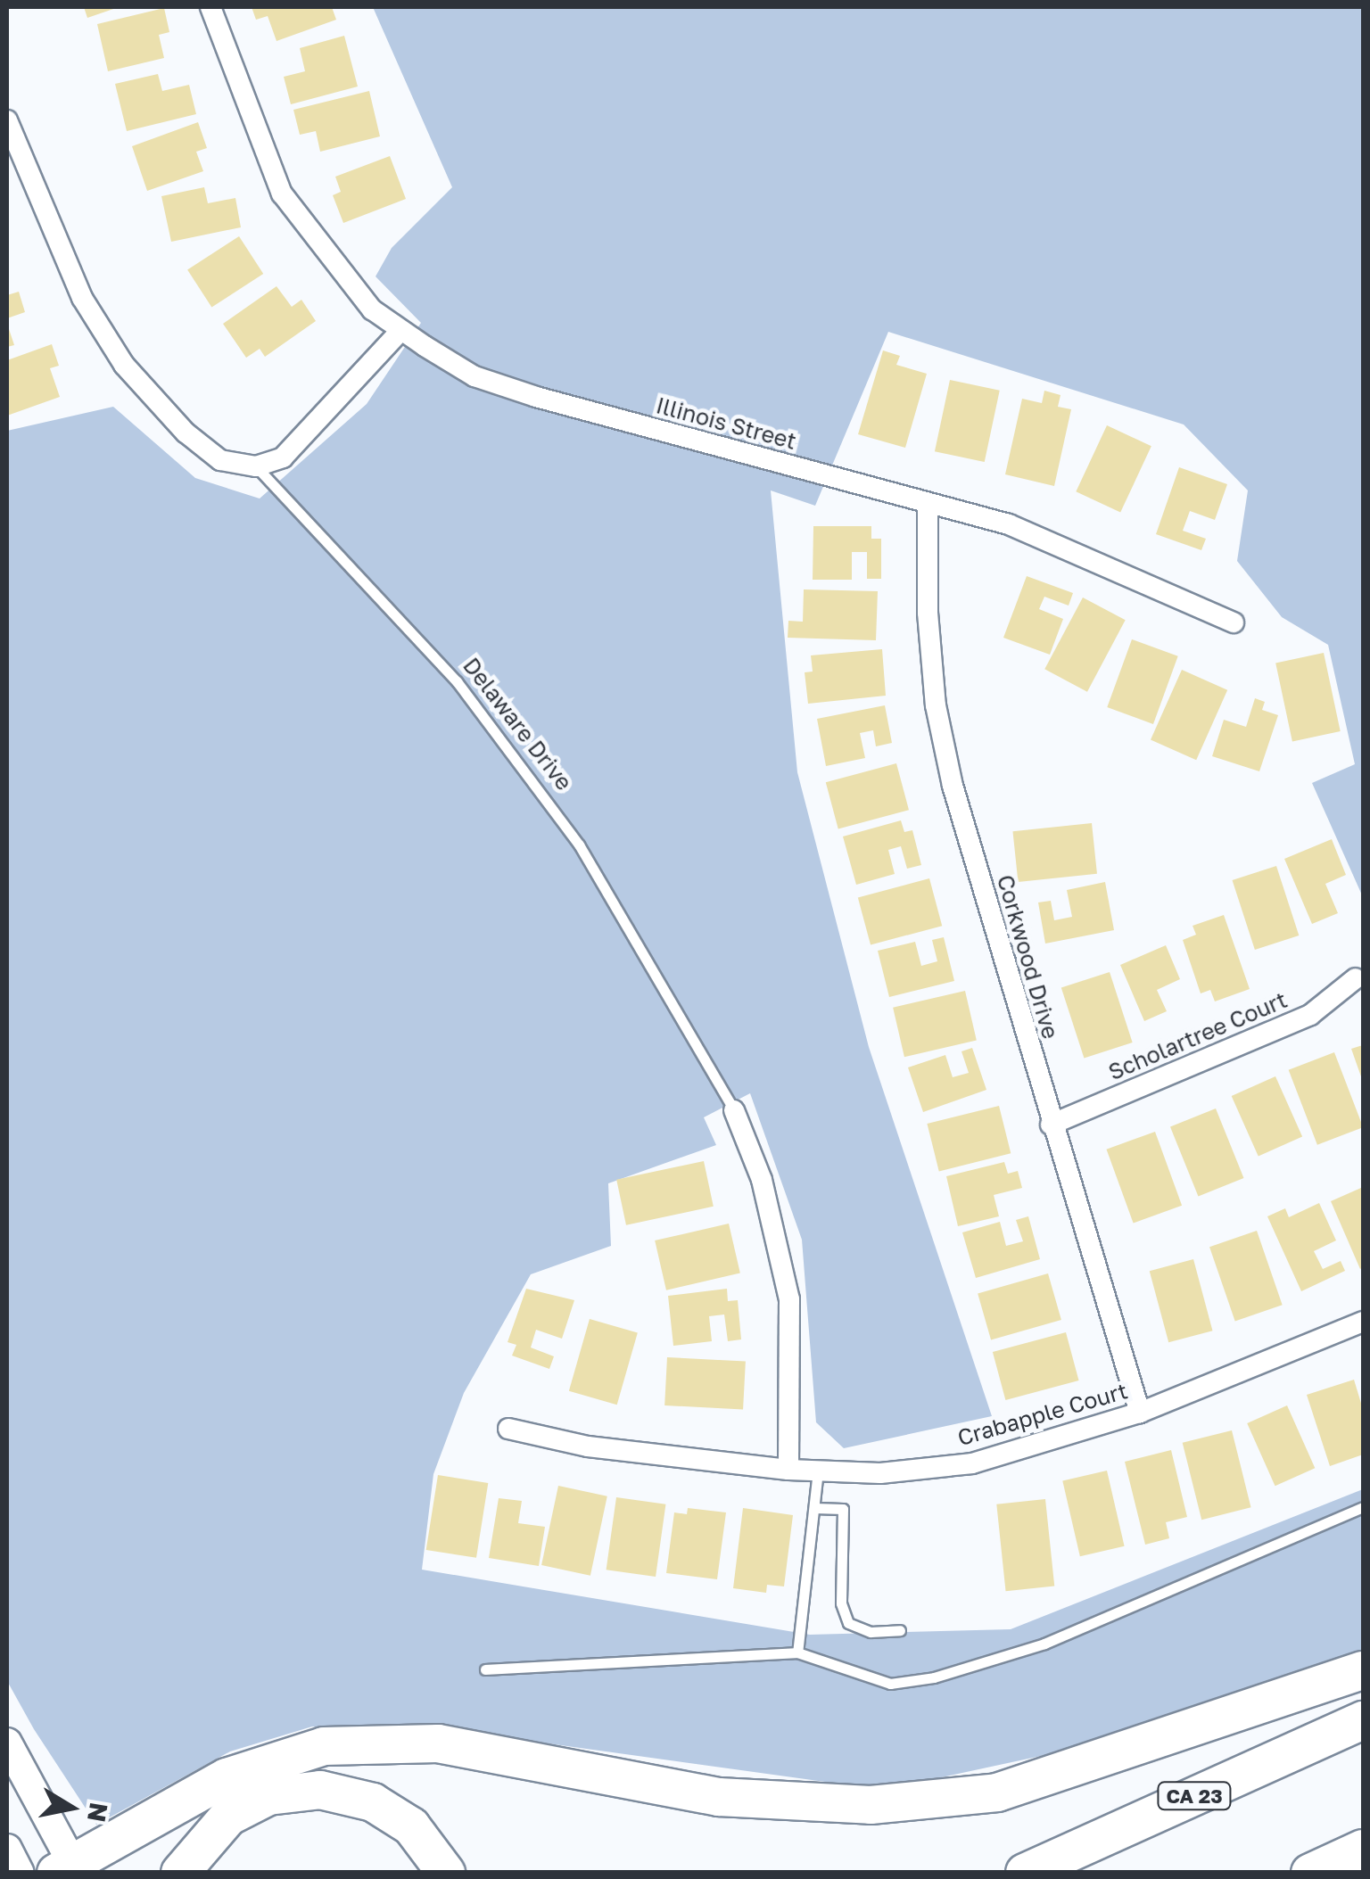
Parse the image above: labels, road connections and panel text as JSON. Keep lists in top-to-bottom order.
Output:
{
  "streets": {
    "highway": ["CA 23"],
    "street": [
      "Illinois Street",
      "Delaware Drive",
      "Corkwood Drive",
      "Scholartree Court",
      "Crabapple Court"
    ]
  },
  "crossings": [
    ["Illinois Street", "Corkwood Drive"],
    ["Delaware Drive", "Crabapple Court"],
    ["Corkwood Drive", "Scholartree Court"],
    ["Corkwood Drive", "Crabapple Court"]
  ],
  "north": "right"
}
